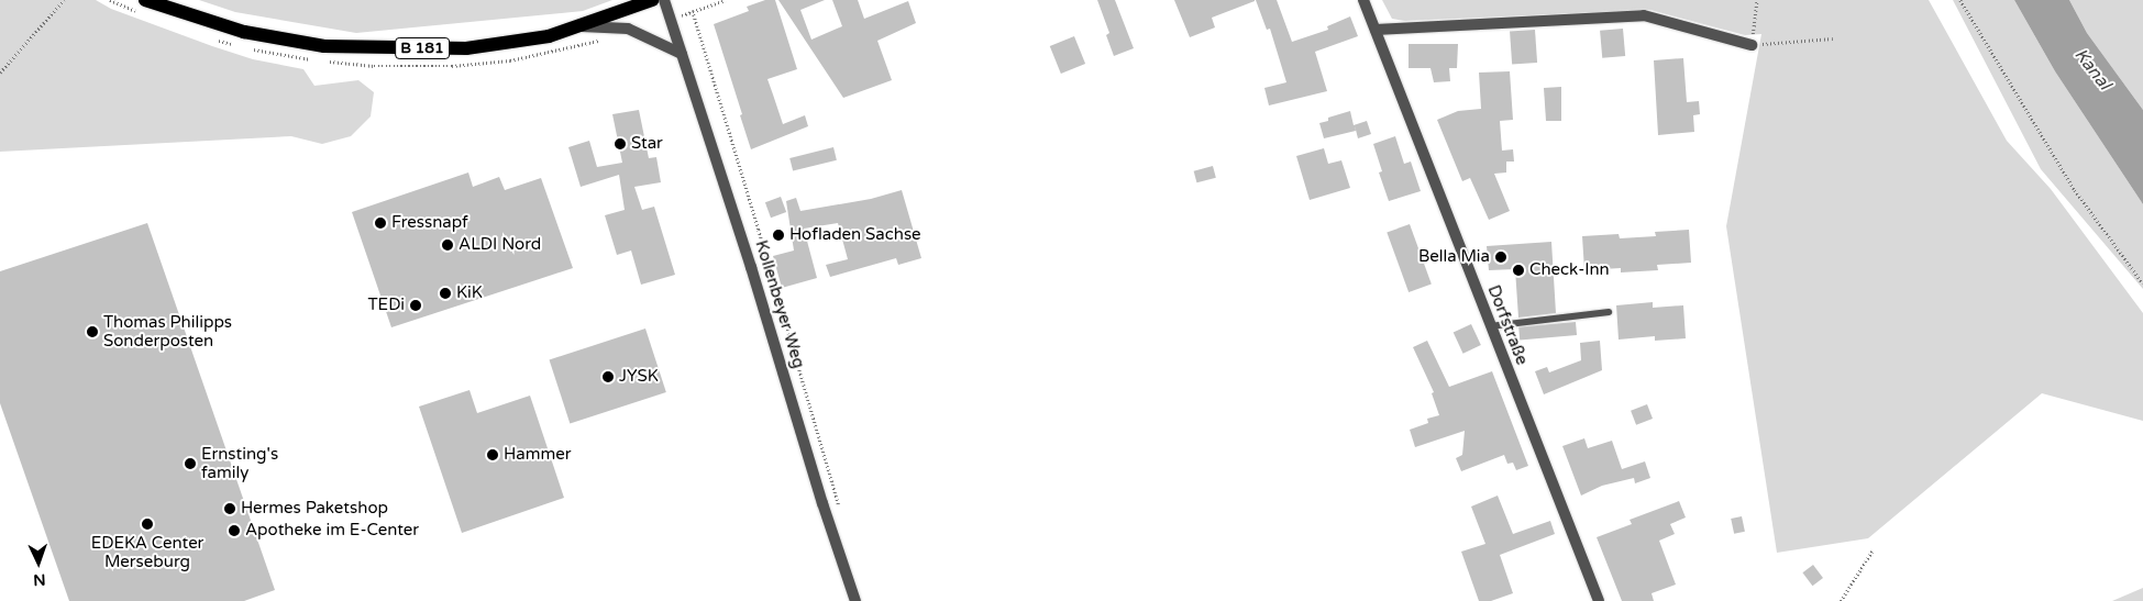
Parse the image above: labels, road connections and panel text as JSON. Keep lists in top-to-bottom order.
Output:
{
  "streets": {
    "main road": ["B 181"],
    "street": ["Kollenbeyer Weg", "Dorfstraße"]
  },
  "water": ["Kanal"],
  "places": [
    "Star",
    "Fressnapf",
    "Hofladen Sachse",
    "ALDI Nord",
    "Bella Mia",
    "Check-Inn",
    "KiK",
    "TEDi",
    "Thomas Philipps Sonderposten",
    "JYSK",
    "Hammer",
    "Ernsting's family",
    "Hermes Paketshop",
    "EDEKA Center Merseburg",
    "Apotheke im E-Center"
  ],
  "north": "bottom"
}
